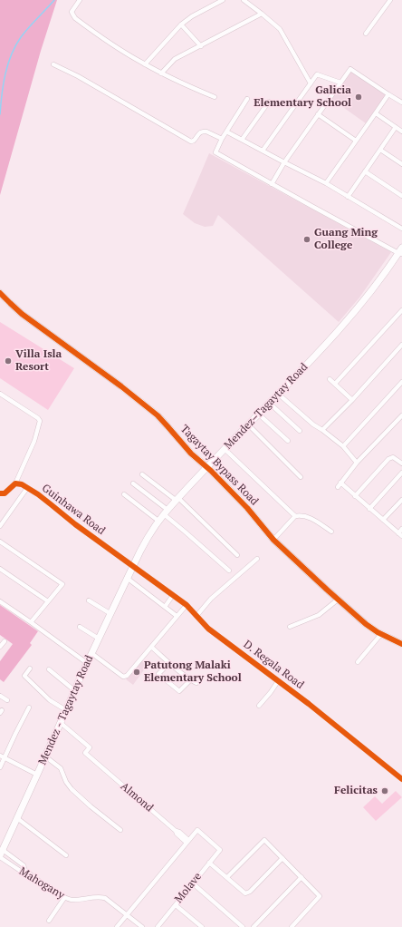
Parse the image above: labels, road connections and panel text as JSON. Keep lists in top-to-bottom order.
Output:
{
  "streets": {
    "main road": ["Mendez–Tagaytay Road", "Tagaytay Bypass Road", "Mendez - Tagaytay Road"],
    "street": [
      "Guinhawa Road",
      "D. Regala Road",
      "Almond",
      "Mahogany",
      "Molave"
    ]
  },
  "crossings": [
    ["Mendez–Tagaytay Road", "Tagaytay Bypass Road"],
    ["Mendez–Tagaytay Road", "Guinhawa Road"],
    ["Mendez–Tagaytay Road", "D. Regala Road"],
    ["Mendez–Tagaytay Road", "Mendez - Tagaytay Road"],
    ["Guinhawa Road", "D. Regala Road"],
    ["Guinhawa Road", "Mendez - Tagaytay Road"],
    ["D. Regala Road", "Mendez - Tagaytay Road"],
    ["Mendez - Tagaytay Road", "Almond"],
    ["Mendez - Tagaytay Road", "Mahogany"],
    ["Almond", "Molave"]
  ],
  "places": [
    "Galicia Elementary School",
    "Guang Ming College",
    "Villa Isla Resort",
    "Patutong Malaki Elementary School",
    "Felicitas"
  ]
}
